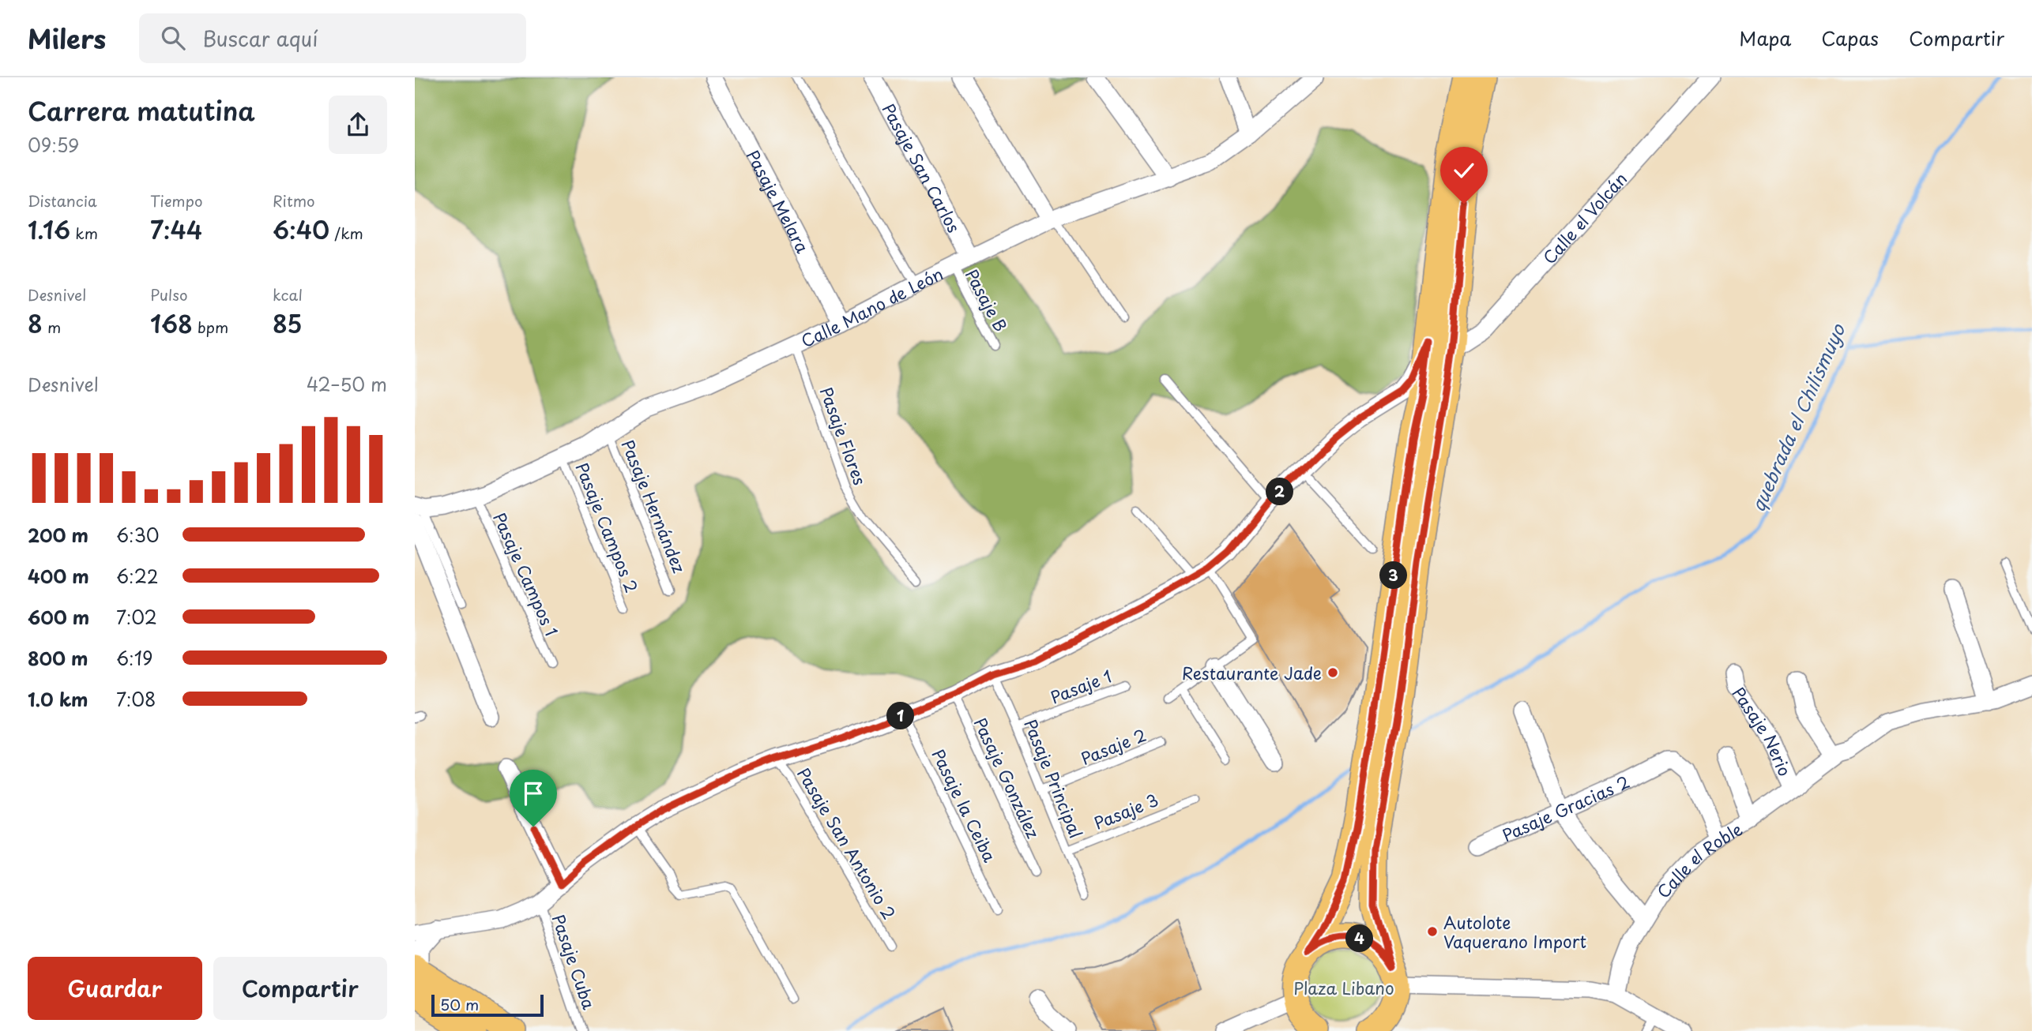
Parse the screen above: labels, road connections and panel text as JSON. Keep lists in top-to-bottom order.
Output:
{
  "streets": {
    "street": [
      "Pasaje San Carlos",
      "Pasaje Melara",
      "Calle el Volcán",
      "Calle Mano de León",
      "Pasaje Nerio",
      "Pasaje Gracias 2",
      "Calle el Roble"
    ],
    "lane": [
      "Pasaje B",
      "Pasaje Flores",
      "Pasaje Hernández",
      "Pasaje Campos 2",
      "Pasaje Campos 1",
      "Pasaje 1",
      "Pasaje 2",
      "Pasaje González",
      "Pasaje Principal",
      "Pasaje la Ceiba",
      "Pasaje 3",
      "Pasaje San Antonio 2",
      "Pasaje Cuba"
    ]
  },
  "crossings": [
    ["Pasaje San Carlos", "Calle Mano de León"],
    ["Pasaje Melara", "Calle Mano de León"],
    ["Pasaje B", "Calle Mano de León"],
    ["Calle Mano de León", "Pasaje Flores"],
    ["Calle Mano de León", "Pasaje Hernández"],
    ["Calle Mano de León", "Pasaje Campos 2"],
    ["Calle Mano de León", "Pasaje Campos 1"],
    ["Pasaje 1", "Pasaje Principal"],
    ["Pasaje Nerio", "Calle el Roble"],
    ["Pasaje 2", "Pasaje Principal"],
    ["Pasaje Principal", "Pasaje 3"],
    ["Pasaje Gracias 2", "Calle el Roble"]
  ],
  "water": ["quebrada el Chilismuyo"],
  "parks": ["Plaza Libano"],
  "places": ["Restaurante Jade", "Autolote Vaquerano Import"],
  "scale_bar": "50 m",
  "page": {
    "header": "Milers",
    "search": "Buscar aquí",
    "nav": ["Mapa", "Capas", "Compartir"],
    "heading": ["Carrera matutina", "09:59"],
    "stats": [
      ["Distancia", "1.16 km"],
      ["Tiempo", "7:44"],
      ["Ritmo", "6:40 /km"],
      ["Desnivel", "8 m"],
      ["Pulso", "168 bpm"],
      ["kcal", "85"]
    ],
    "chart": ["Desnivel", "42–50 m"],
    "pins": [
      "2",
      "3",
      "1",
      "4"
    ],
    "list": [
      {
        "name": "200 m",
        "note": "6:30"
      },
      {
        "name": "400 m",
        "note": "6:22"
      },
      {
        "name": "600 m",
        "note": "7:02"
      },
      {
        "name": "800 m",
        "note": "6:19"
      },
      {
        "name": "1.0 km",
        "note": "7:08"
      }
    ],
    "buttons": ["Guardar", "Compartir"],
    "scale": "50 m"
  }
}
